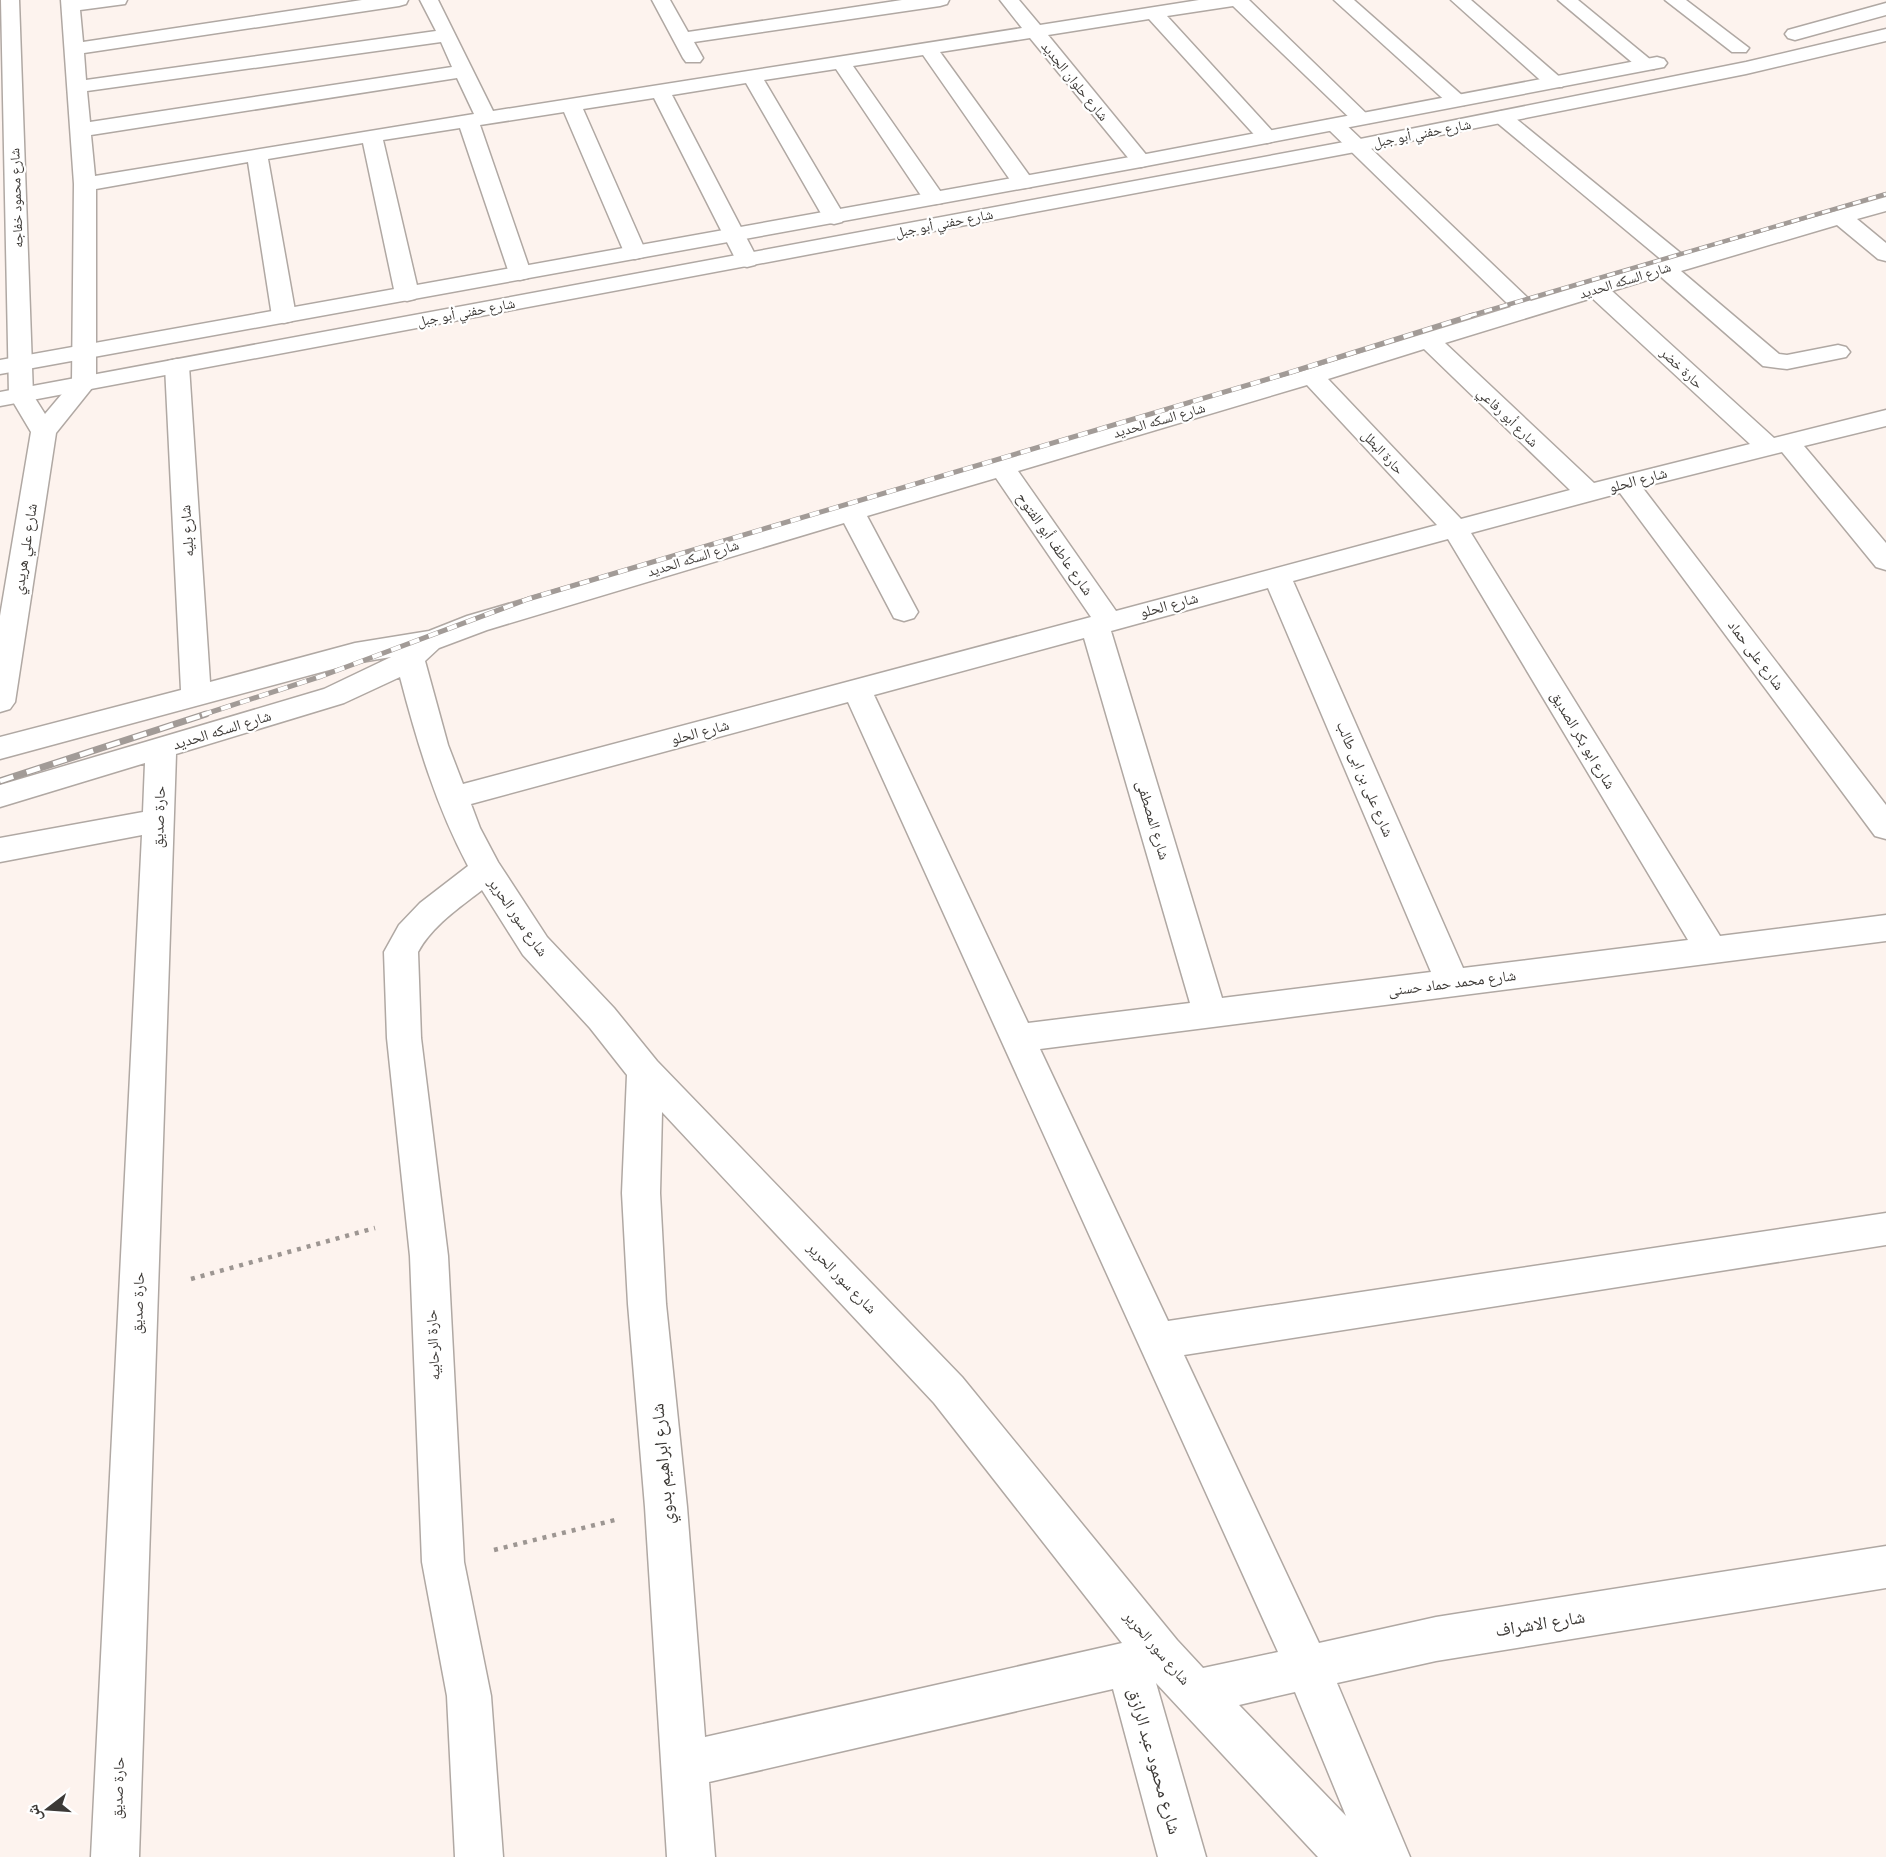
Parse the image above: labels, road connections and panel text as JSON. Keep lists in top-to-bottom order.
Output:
{
  "streets": {
    "street": [
      "شارع حلوان الجديد",
      "شارع حفني أبو جبل",
      "شارع محمود خفاجه",
      "شارع السكه الحديد",
      "حارة خضر",
      "شارع أبو رفاعي",
      "حارة البطل",
      "شارع الحلو",
      "شارع بليه",
      "شارع عاطف أبو الفتوح",
      "شارع علي هريدي",
      "شارع على حماد",
      "شارع ابو بكر الصديق",
      "شارع على بن ابى طالب",
      "حارة صديق",
      "شارع المصطفى",
      "شارع سور الحرير",
      "شارع محمد حماد حسنى",
      "حارة الرحابيه",
      "شارع ابراهيم بدوي",
      "شارع الاشراف",
      "شارع محمود عبد الرازق"
    ]
  },
  "crossings": [
    ["شارع حلوان الجديد", "شارع حفني أبو جبل"],
    ["شارع حفني أبو جبل", "شارع محمود خفاجه"],
    ["شارع حفني أبو جبل", "شارع بليه"],
    ["شارع حفني أبو جبل", "شارع علي هريدي"],
    ["شارع السكه الحديد", "حارة خضر"],
    ["شارع السكه الحديد", "شارع أبو رفاعي"],
    ["شارع السكه الحديد", "حارة البطل"],
    ["شارع السكه الحديد", "شارع بليه"],
    ["شارع السكه الحديد", "شارع عاطف أبو الفتوح"],
    ["شارع السكه الحديد", "حارة صديق"],
    ["شارع السكه الحديد", "شارع سور الحرير"],
    ["حارة خضر", "شارع الحلو"],
    ["شارع أبو رفاعي", "شارع الحلو"],
    ["حارة البطل", "شارع الحلو"],
    ["حارة البطل", "شارع ابو بكر الصديق"],
    ["شارع الحلو", "شارع عاطف أبو الفتوح"],
    ["شارع الحلو", "شارع على حماد"],
    ["شارع الحلو", "شارع ابو بكر الصديق"],
    ["شارع الحلو", "شارع على بن ابى طالب"],
    ["شارع الحلو", "شارع المصطفى"],
    ["شارع الحلو", "شارع سور الحرير"],
    ["شارع عاطف أبو الفتوح", "شارع المصطفى"],
    ["شارع ابو بكر الصديق", "شارع محمد حماد حسنى"],
    ["شارع على بن ابى طالب", "شارع محمد حماد حسنى"],
    ["شارع المصطفى", "شارع محمد حماد حسنى"],
    ["شارع سور الحرير", "حارة الرحابيه"],
    ["شارع سور الحرير", "شارع ابراهيم بدوي"],
    ["شارع سور الحرير", "شارع الاشراف"],
    ["شارع سور الحرير", "شارع محمود عبد الرازق"]
  ],
  "north": "left"
}
